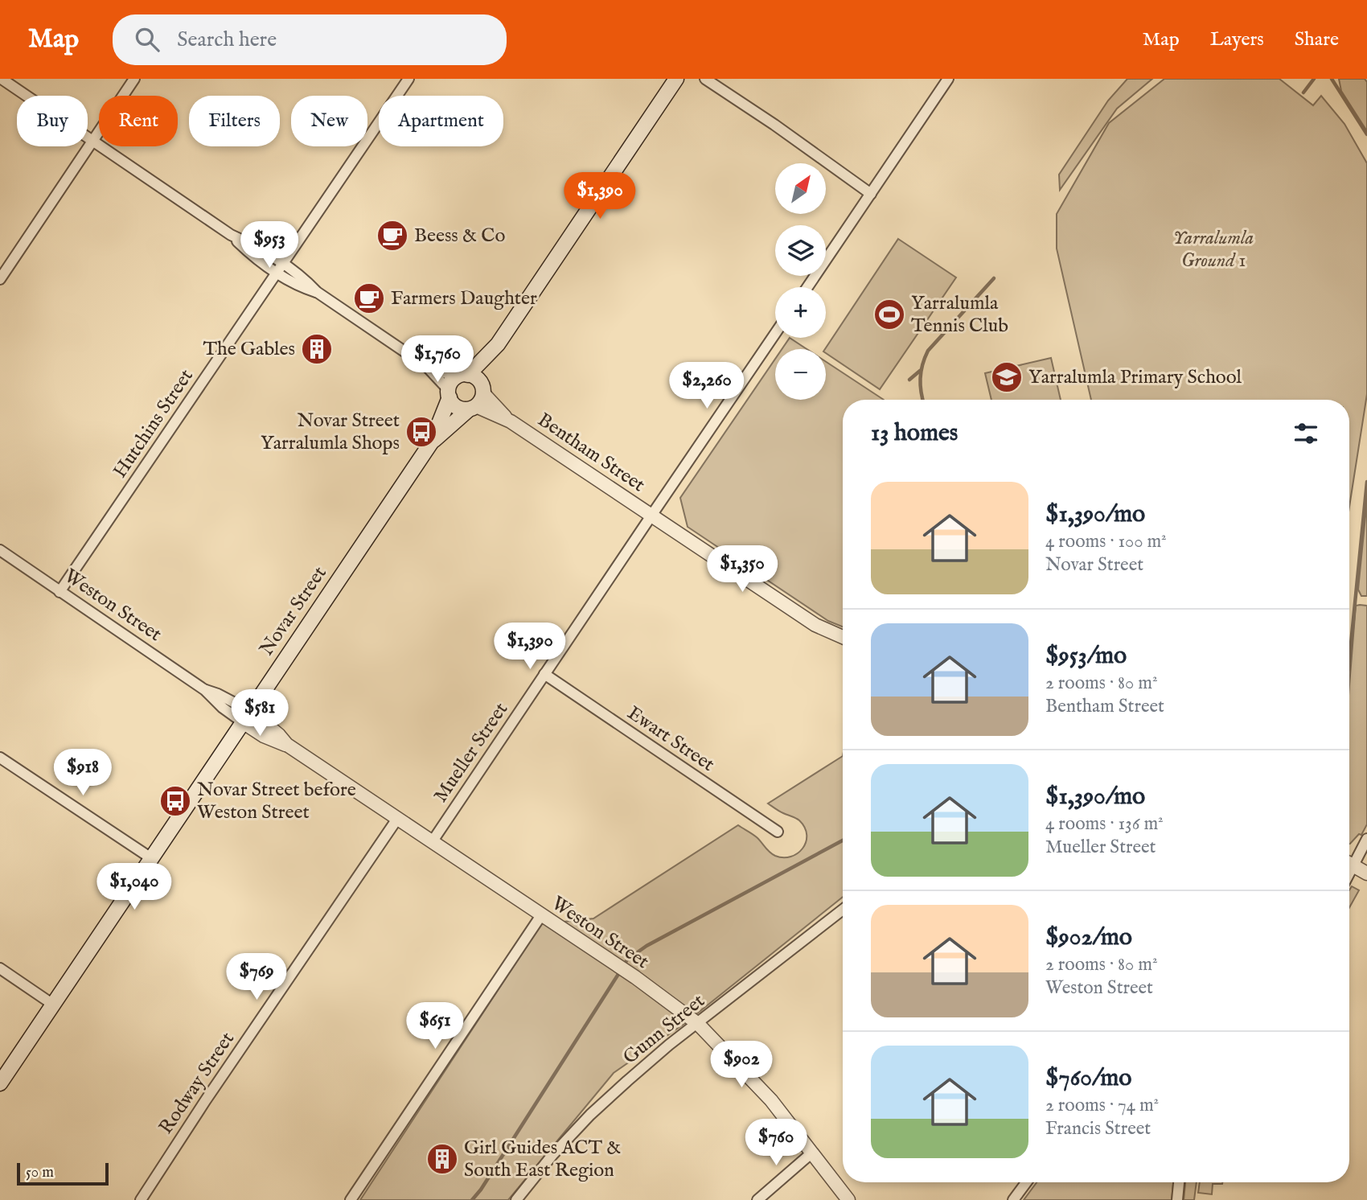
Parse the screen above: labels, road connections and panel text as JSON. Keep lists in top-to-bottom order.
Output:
{
  "streets": {
    "main road": ["Novar Street"],
    "street": [
      "Hutchins Street",
      "Bentham Street",
      "Weston Street",
      "Ewart Street",
      "Mueller Street",
      "Gunn Street",
      "Rodway Street"
    ]
  },
  "crossings": [
    ["Hutchins Street", "Weston Street"],
    ["Bentham Street", "Novar Street"],
    ["Bentham Street", "Mueller Street"],
    ["Weston Street", "Novar Street"],
    ["Weston Street", "Mueller Street"],
    ["Weston Street", "Gunn Street"],
    ["Weston Street", "Rodway Street"],
    ["Ewart Street", "Mueller Street"]
  ],
  "parks": ["Yarralumla Ground 1"],
  "places": {
    "cafe": ["Beess & Co", "Farmers Daughter"],
    "sports": ["Yarralumla Tennis Club"],
    "building": ["The Gables", "Girl Guides ACT & South East Region"],
    "school or university": ["Yarralumla Primary School"],
    "bus stop": ["Novar Street Yarralumla Shops", "Novar Street before Weston Street"]
  },
  "scale_bar": "50 m",
  "north": "top right",
  "page": {
    "header": "Map",
    "search": "Search here",
    "nav": ["Map", "Layers", "Share"],
    "chip": [
      "Buy",
      "Rent",
      "Filters",
      "New",
      "Apartment"
    ],
    "map_buttons": ["+", "−"],
    "price": [
      "$1,390",
      "$953",
      "$1,760",
      "$2,260",
      "$1,350",
      "$1,390",
      "$581",
      "$918",
      "$1,040",
      "$769",
      "$651",
      "$902",
      "$760"
    ],
    "heading": "13 homes",
    "list": [
      {
        "name": "$1,390/mo",
        "note": "4 rooms · 100 m² · Novar Street"
      },
      {
        "name": "$953/mo",
        "note": "2 rooms · 80 m² · Bentham Street"
      },
      {
        "name": "$1,390/mo",
        "note": "4 rooms · 136 m² · Mueller Street"
      },
      {
        "name": "$902/mo",
        "note": "2 rooms · 80 m² · Weston Street"
      },
      {
        "name": "$760/mo",
        "note": "2 rooms · 74 m² · Francis Street"
      }
    ],
    "scale": "50 m"
  }
}
